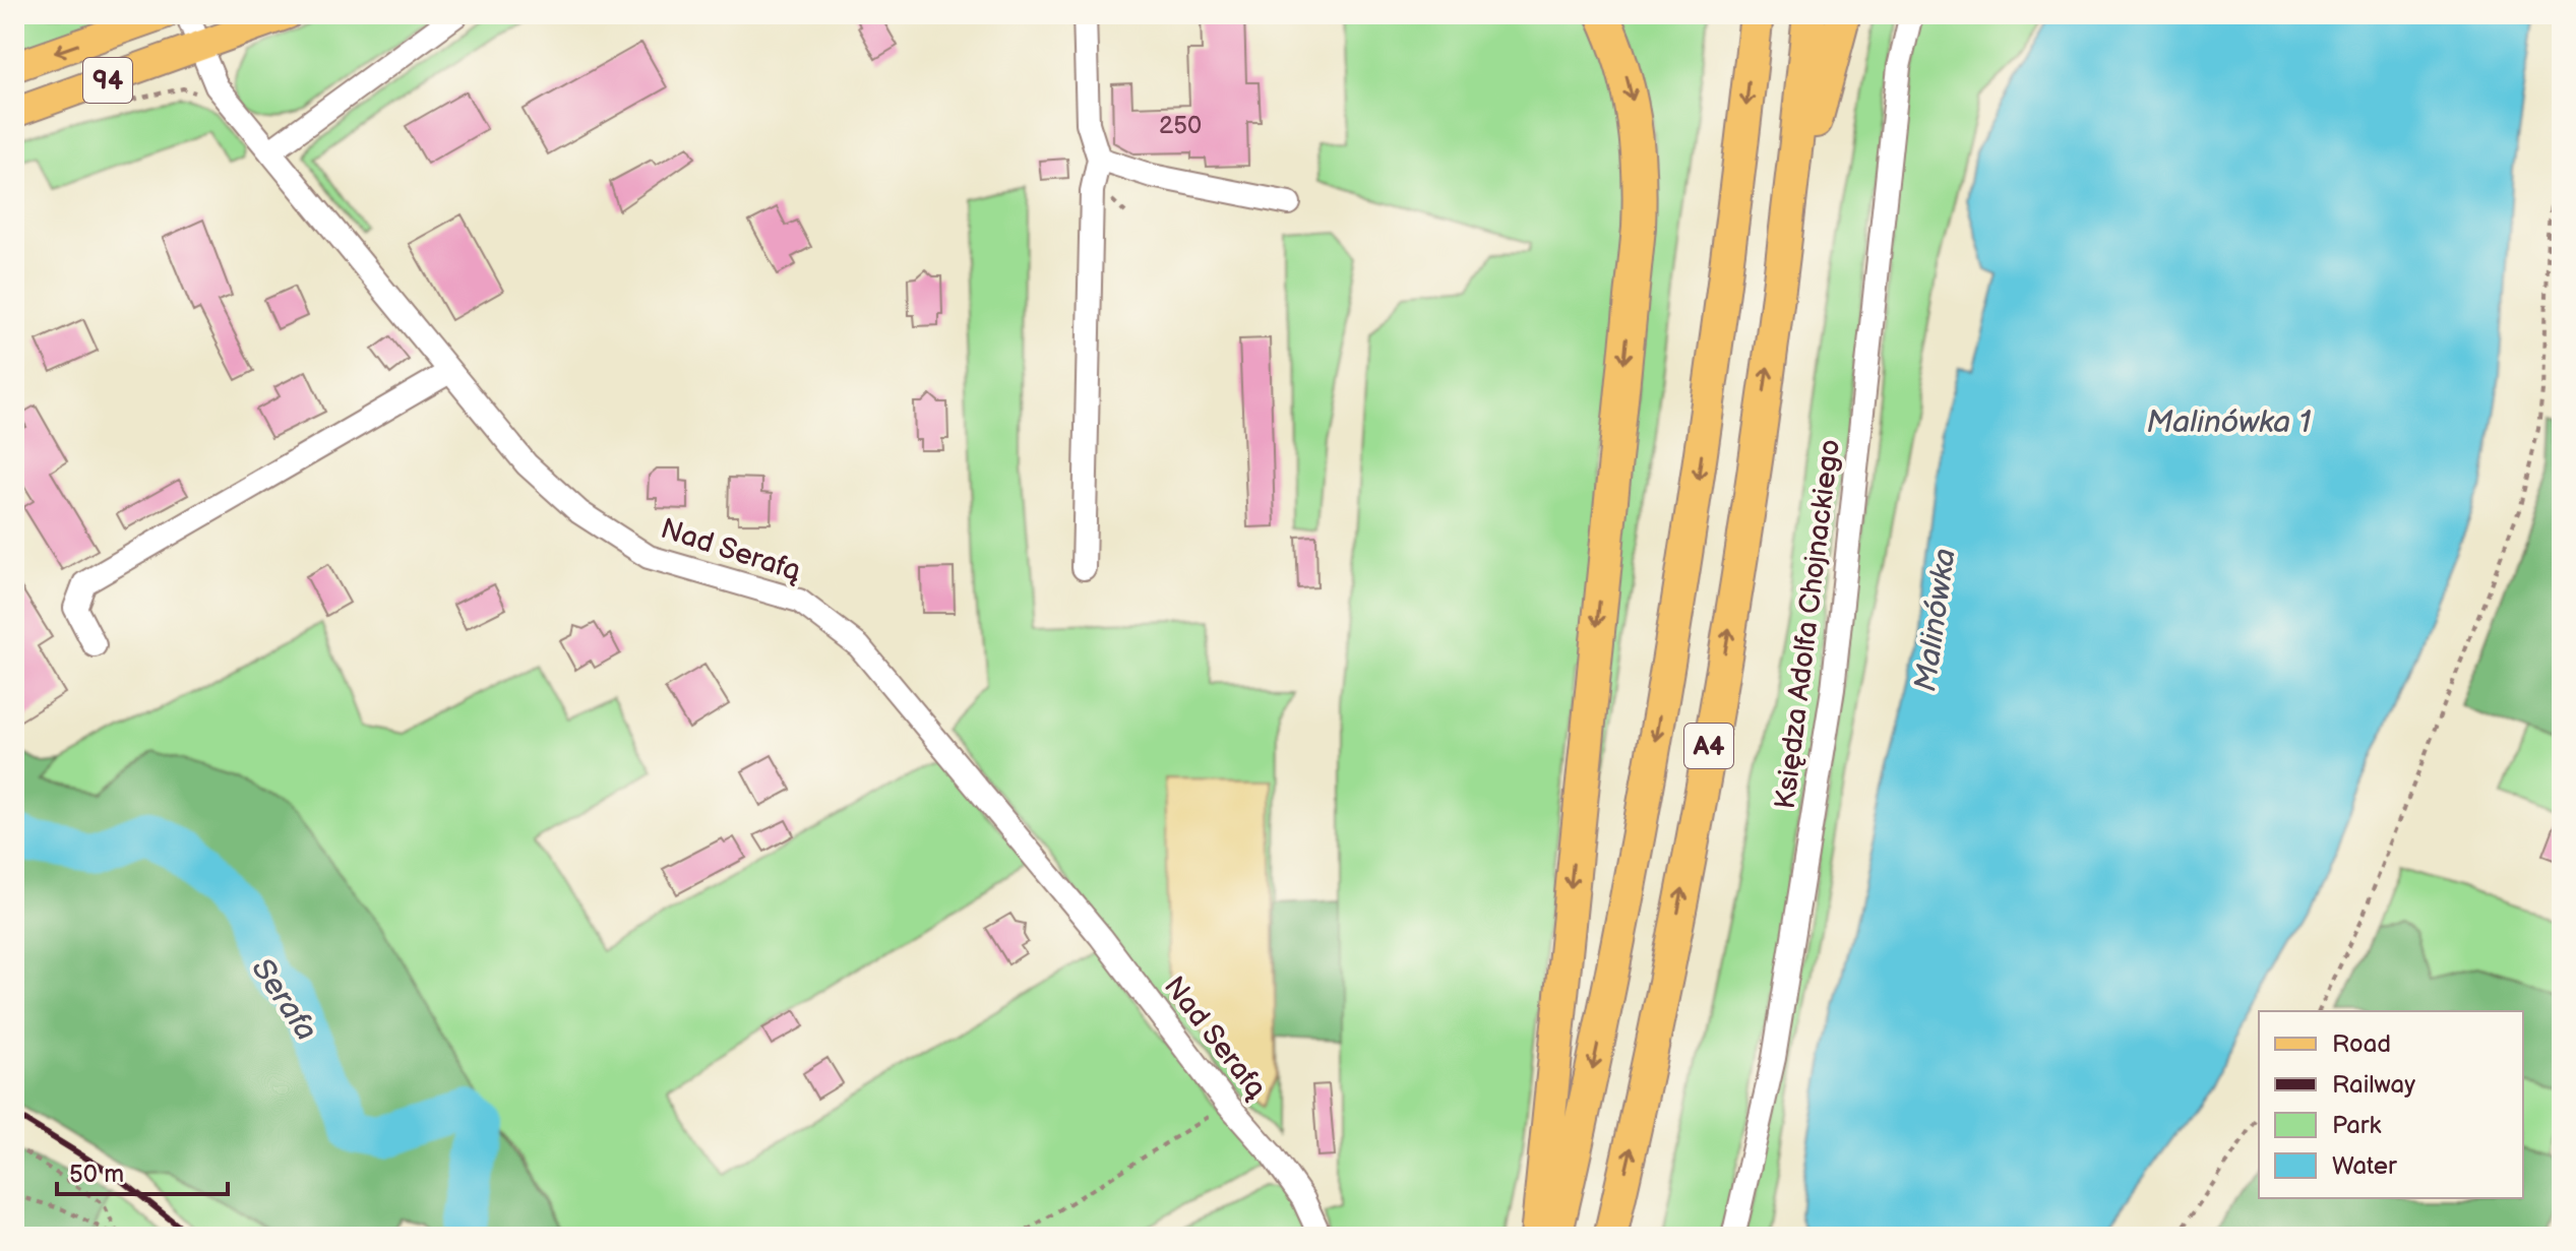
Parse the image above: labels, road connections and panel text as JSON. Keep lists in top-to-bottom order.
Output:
{
  "streets": {
    "highway": ["A4"],
    "main road": ["94"],
    "street": ["Nad Serafą", "Księdza Adolfa Chojnackiego"]
  },
  "crossings": [
    ["94", "Nad Serafą"]
  ],
  "water": ["Malinówka 1", "Malinówka", "Serafa"],
  "house_numbers": ["250"],
  "legend": [
    "Road",
    "Railway",
    "Park",
    "Water"
  ],
  "scale_bar": "50 m"
}
